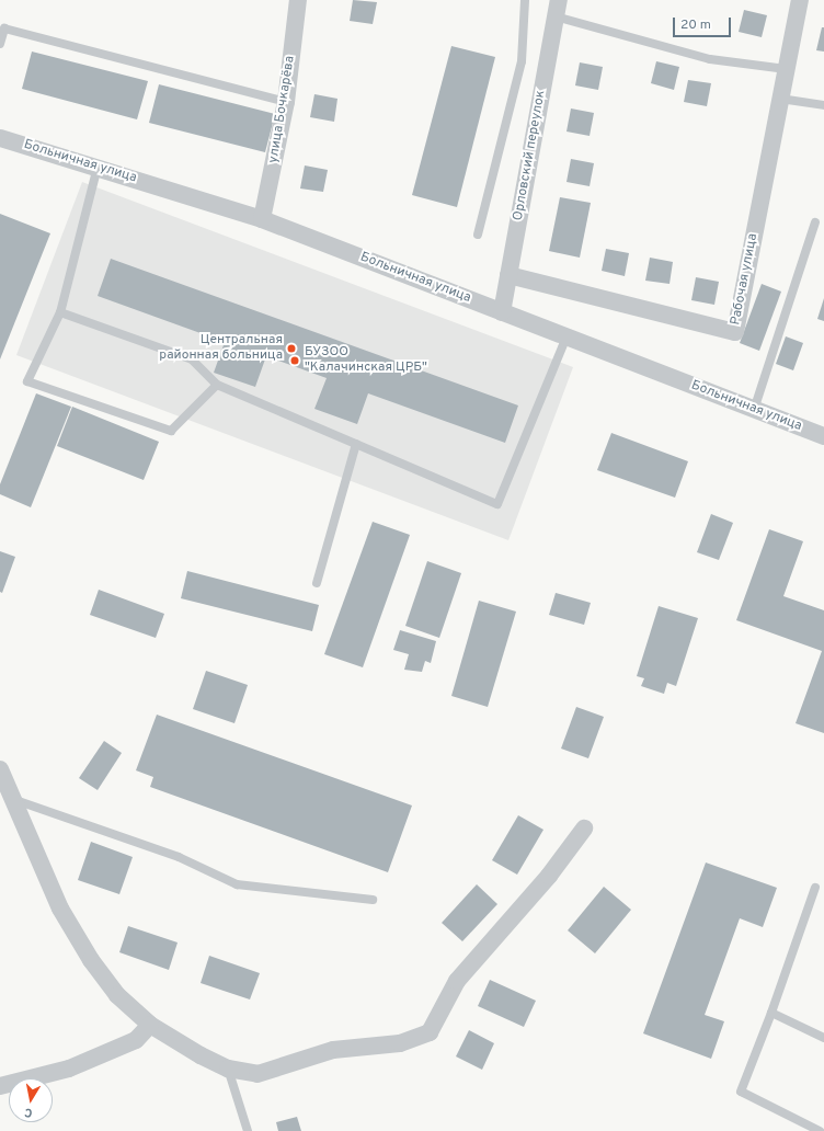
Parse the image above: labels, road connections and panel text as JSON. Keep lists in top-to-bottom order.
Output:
{
  "streets": {
    "street": [
      "улица Бочкарёва",
      "Орловский переулок",
      "Больничная улица",
      "Рабочая улица"
    ]
  },
  "crossings": [
    ["улица Бочкарёва", "Больничная улица"],
    ["Орловский переулок", "Больничная улица"],
    ["Орловский переулок", "Рабочая улица"]
  ],
  "places": ["Центральная районная больница", "БУЗОО \"Калачинская ЦРБ\""],
  "scale_bar": "20 m",
  "north": "bottom"
}
